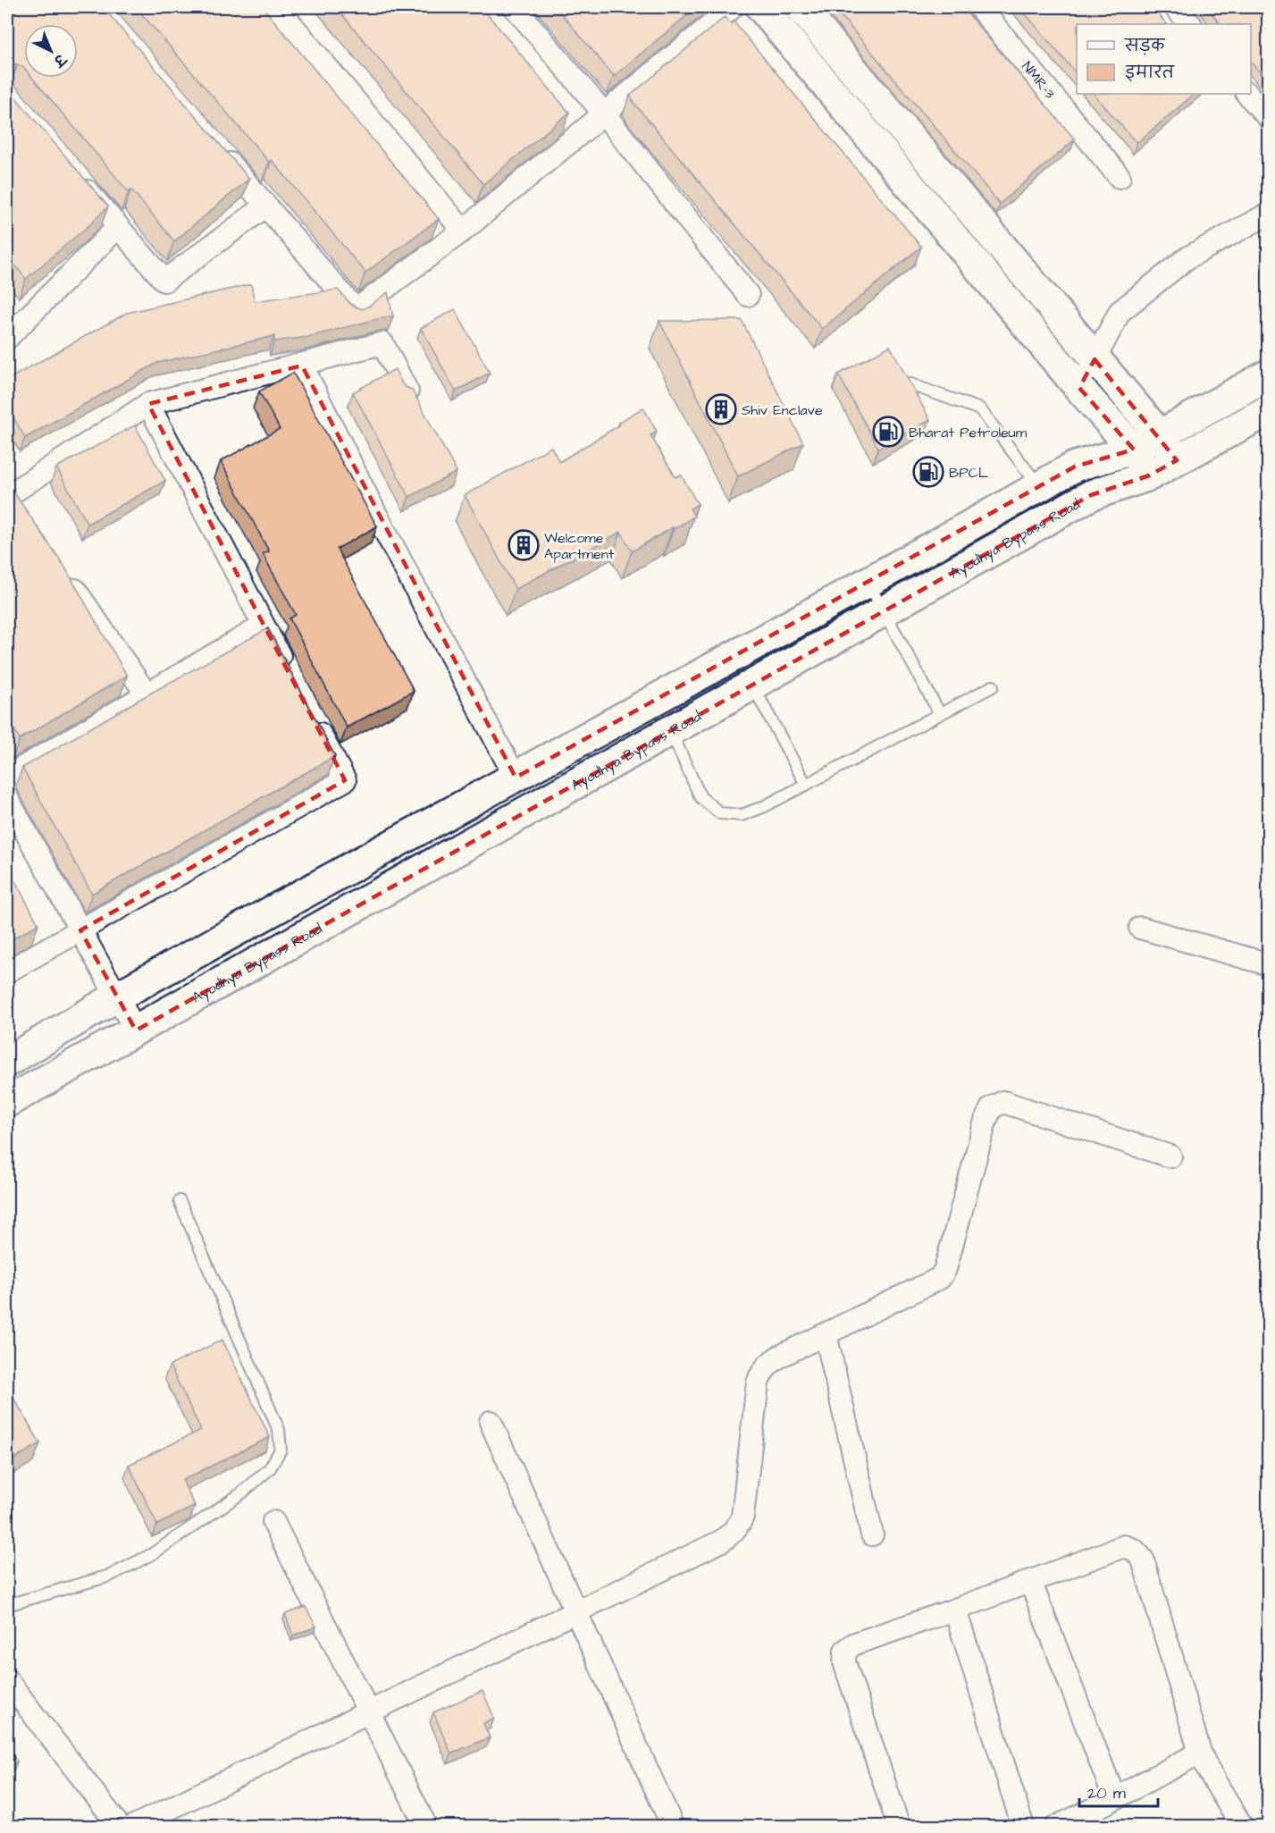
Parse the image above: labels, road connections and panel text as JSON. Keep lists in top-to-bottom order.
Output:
{
  "streets": {
    "main road": ["Ayodhya Bypass Road"],
    "street": ["NMR-3"]
  },
  "places": {
    "building": ["Shiv Enclave", "Welcome Apartment"],
    "fuel station": ["Bharat Petroleum", "BPCL"]
  },
  "legend": ["सड़क", "इमारत"],
  "scale_bar": "20 m",
  "north": "bottom right"
}
